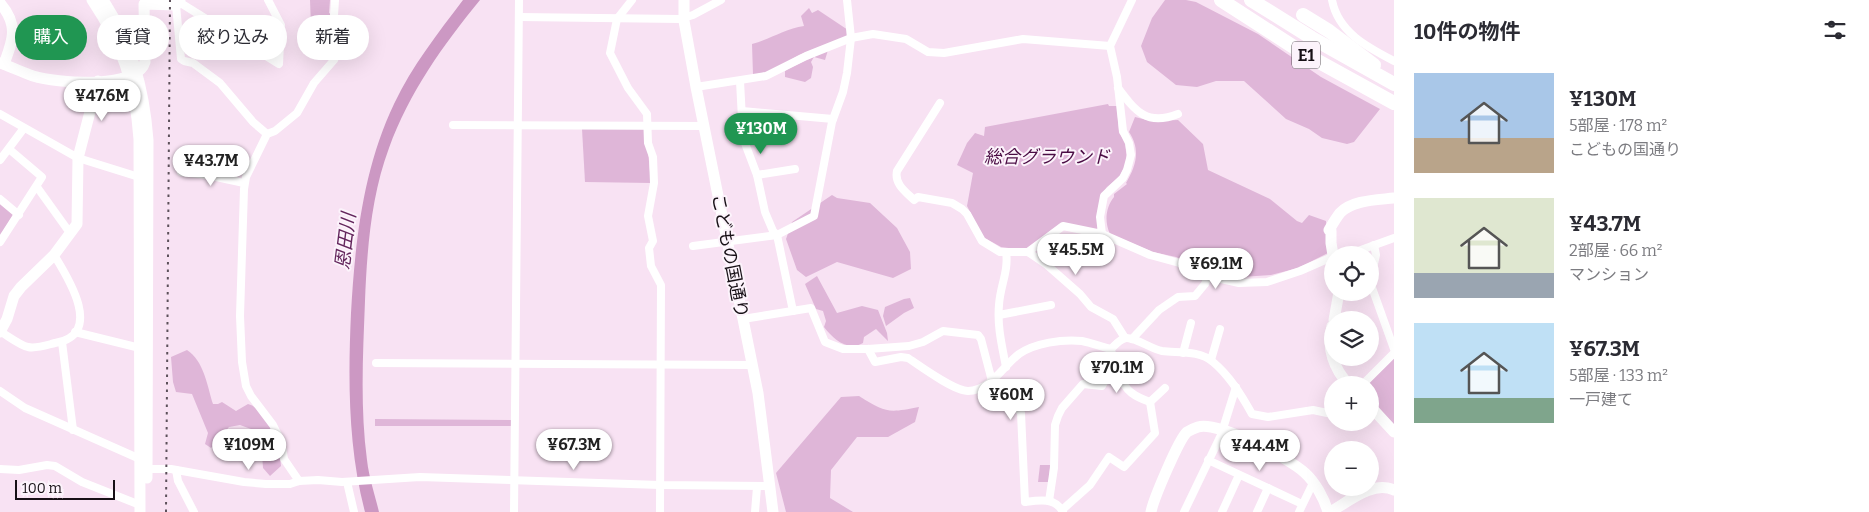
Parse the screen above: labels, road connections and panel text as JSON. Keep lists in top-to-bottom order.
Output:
{
  "streets": {
    "highway": ["E1"],
    "street": ["こどもの国通り"]
  },
  "water": ["恩田川"],
  "parks": ["総合グラウンド"],
  "scale_bar": "100 m",
  "page": {
    "heading": "10件の物件",
    "chip": [
      "購入",
      "賃貸",
      "絞り込み",
      "新着"
    ],
    "list": [
      {
        "name": "¥130M",
        "note": "5部屋 · 178 m² · こどもの国通り"
      },
      {
        "name": "¥43.7M",
        "note": "2部屋 · 66 m² · マンション"
      },
      {
        "name": "¥67.3M",
        "note": "5部屋 · 133 m² · 一戸建て"
      }
    ],
    "price": [
      "¥47.6M",
      "¥130M",
      "¥43.7M",
      "¥45.5M",
      "¥69.1M",
      "¥70.1M",
      "¥60M",
      "¥109M",
      "¥67.3M",
      "¥44.4M"
    ],
    "map_buttons": ["+", "−"],
    "scale": "100 m"
  }
}
